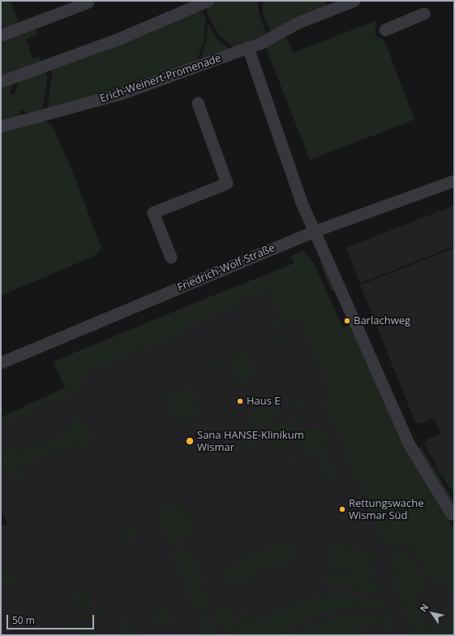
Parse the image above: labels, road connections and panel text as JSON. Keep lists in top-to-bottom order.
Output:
{
  "streets": {
    "street": ["Erich-Weinert-Promenade", "Friedrich-Wolf-Straße"]
  },
  "places": [
    "Barlachweg",
    "Haus E",
    "Sana HANSE-Klinikum Wismar",
    "Rettungswache Wismar Süd"
  ],
  "scale_bar": "50 m",
  "north": "top left"
}
